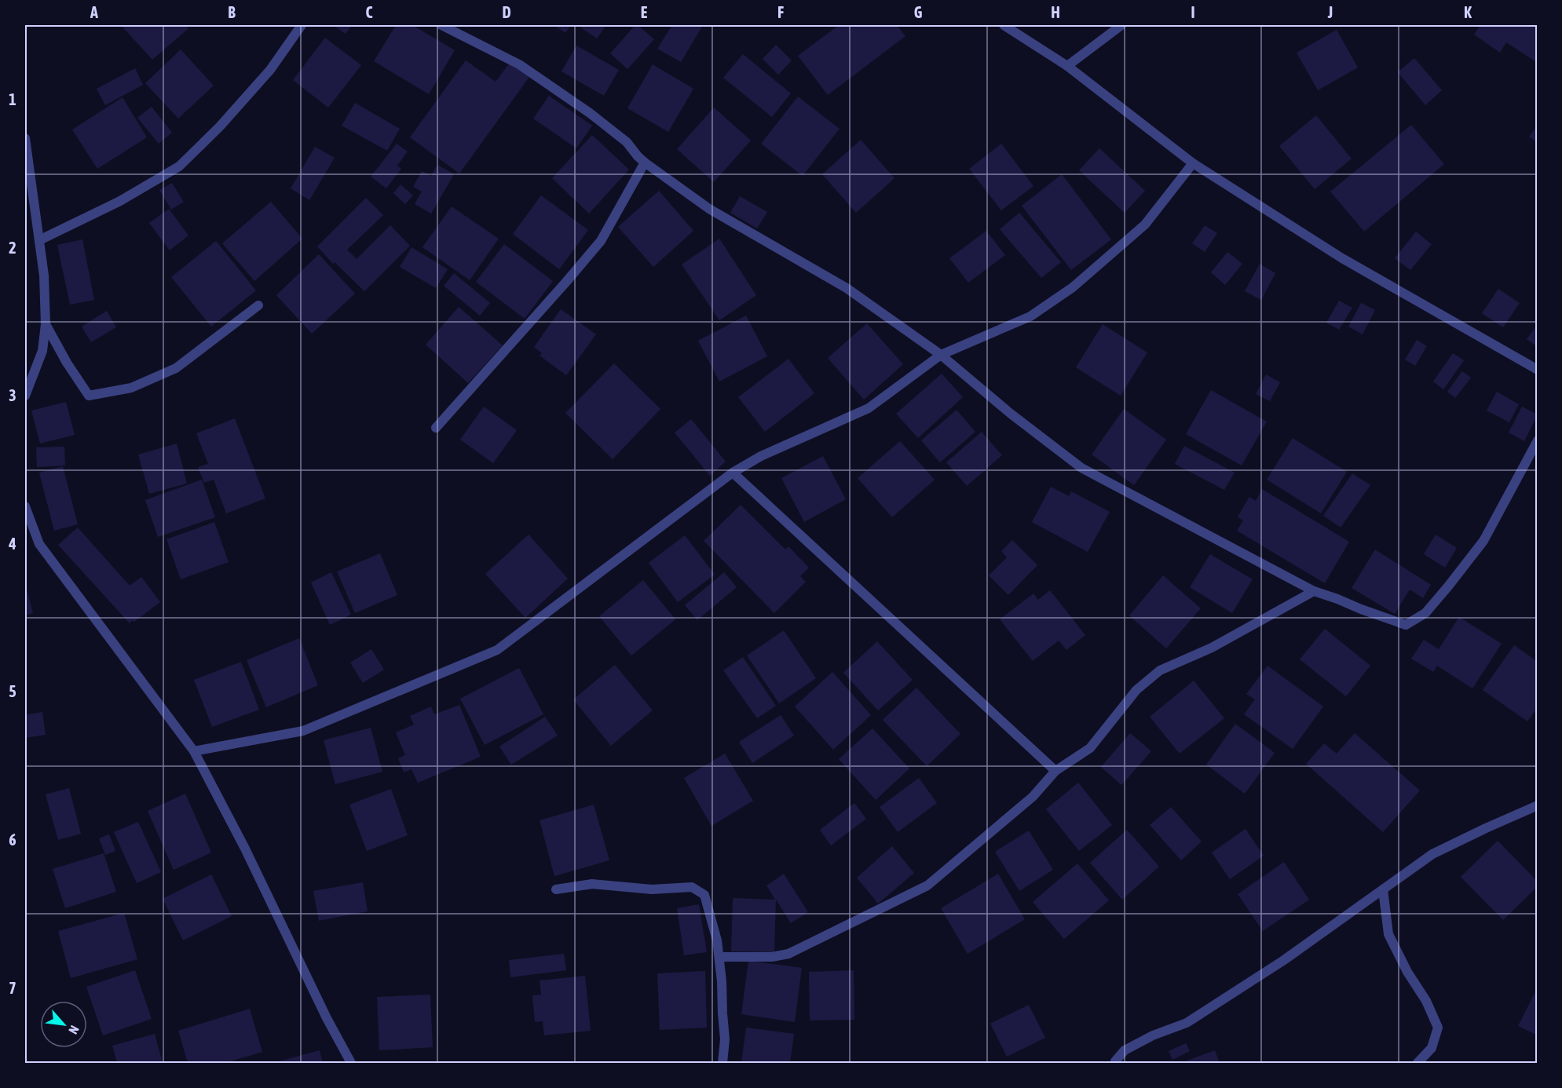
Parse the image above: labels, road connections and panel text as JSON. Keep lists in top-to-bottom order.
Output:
{
  "north": "bottom right",
  "grid": {
    "columns": [
      "A",
      "B",
      "C",
      "D",
      "E",
      "F",
      "G",
      "H",
      "I",
      "J",
      "K"
    ],
    "rows": [
      "1",
      "2",
      "3",
      "4",
      "5",
      "6",
      "7"
    ]
  }
}
